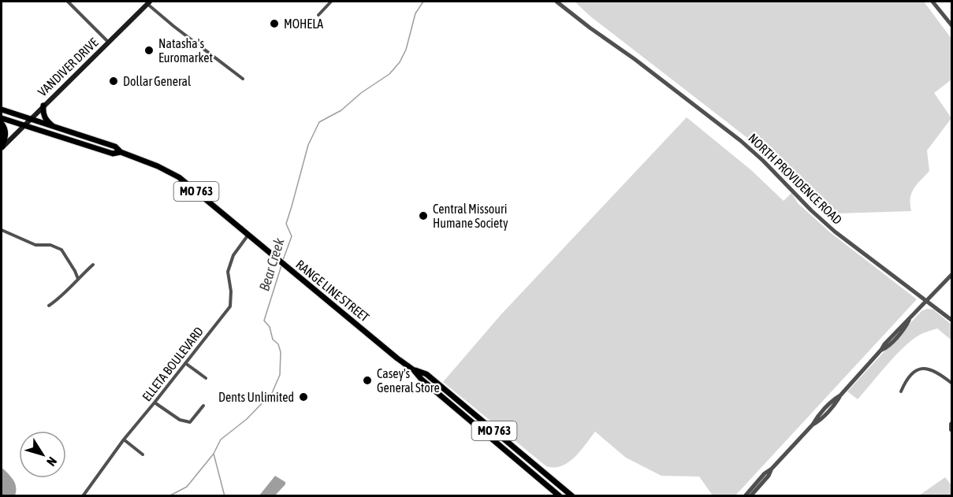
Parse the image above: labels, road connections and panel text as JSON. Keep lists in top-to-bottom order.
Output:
{
  "streets": {
    "main road": ["VANDIVER DRIVE", "MO 763", "RANGE LINE STREET"],
    "street": ["NORTH PROVIDENCE ROAD", "ELLETA BOULEVARD"]
  },
  "crossings": [
    ["VANDIVER DRIVE", "RANGE LINE STREET"],
    ["RANGE LINE STREET", "ELLETA BOULEVARD"]
  ],
  "water": ["Bear Creek"],
  "places": [
    "MOHELA",
    "Natasha's Euromarket",
    "Dollar General",
    "Central Missouri Humane Society",
    "Casey's General Store",
    "Dents Unlimited"
  ],
  "north": "bottom right"
}
